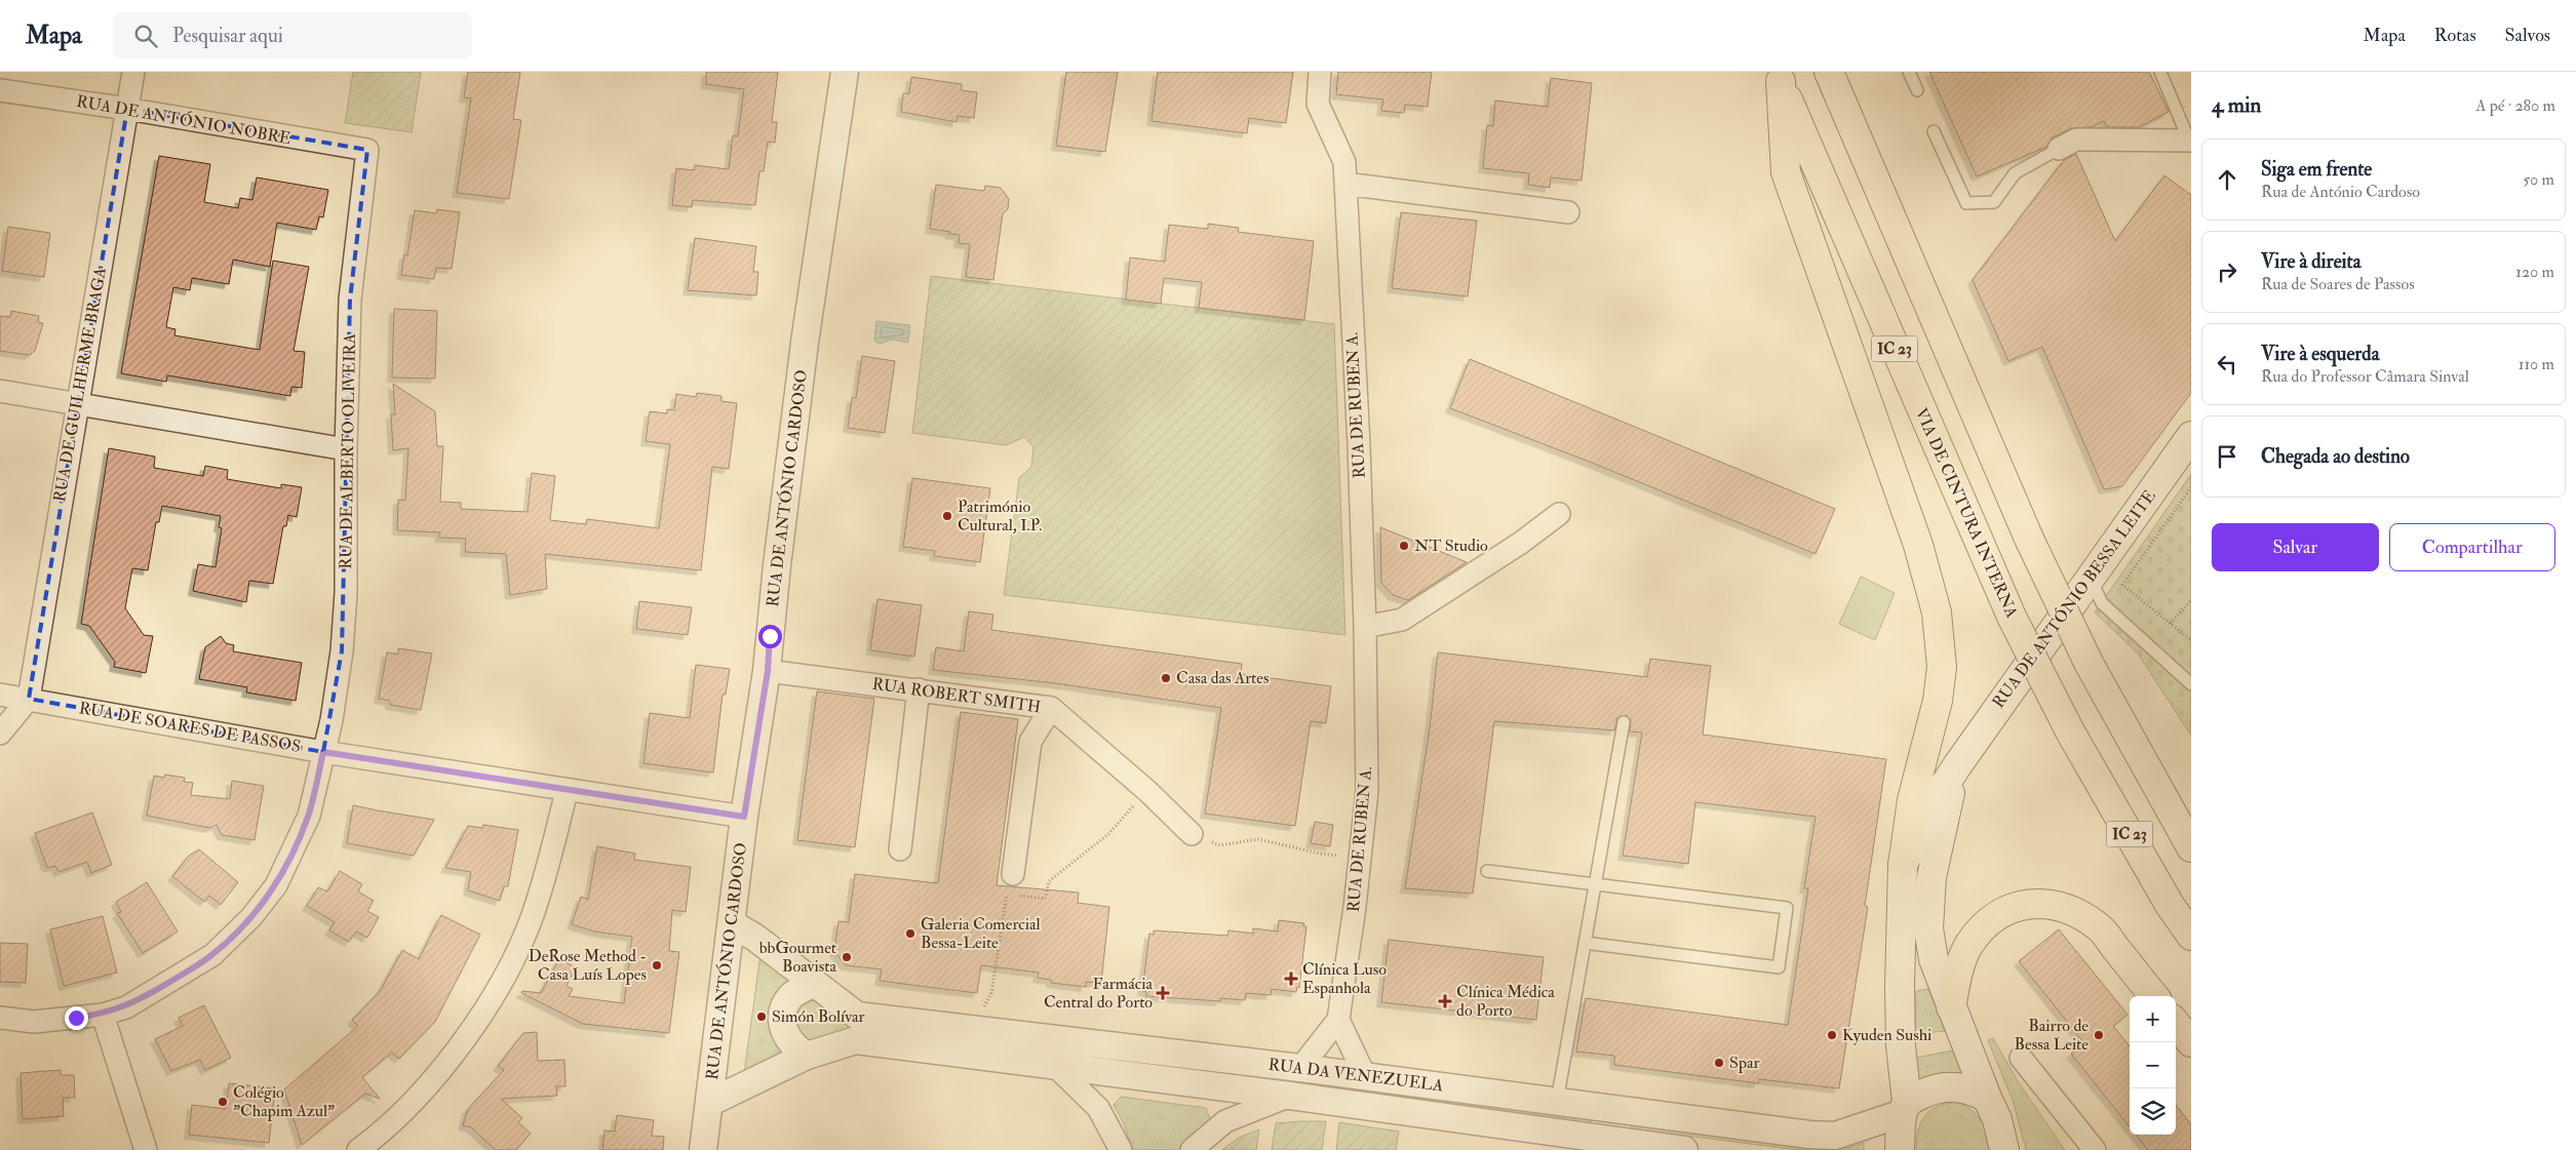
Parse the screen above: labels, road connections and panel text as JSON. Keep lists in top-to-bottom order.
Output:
{
  "streets": {
    "highway": ["IC 23", "VIA DE CINTURA INTERNA"],
    "main road": ["RUA DE ANTÓNIO BESSA LEITE"],
    "street": [
      "RUA DE ANTÓNIO NOBRE",
      "RUA DE GUILHERME BRAGA",
      "RUA DE RUBEN A.",
      "RUA DE ALBERTO OLIVEIRA",
      "RUA DE ANTÓNIO CARDOSO",
      "RUA ROBERT SMITH",
      "RUA DE SOARES DE PASSOS",
      "RUA DA VENEZUELA"
    ]
  },
  "crossings": [
    ["RUA DE ANTÓNIO NOBRE", "RUA DE GUILHERME BRAGA"],
    ["RUA DE ANTÓNIO NOBRE", "RUA DE ALBERTO OLIVEIRA"],
    ["RUA DE GUILHERME BRAGA", "RUA DE SOARES DE PASSOS"],
    ["RUA DE ALBERTO OLIVEIRA", "RUA DE SOARES DE PASSOS"],
    ["RUA DE ANTÓNIO CARDOSO", "RUA ROBERT SMITH"],
    ["RUA DE ANTÓNIO CARDOSO", "RUA DE SOARES DE PASSOS"],
    ["RUA DE ANTÓNIO CARDOSO", "RUA DA VENEZUELA"],
    ["RUA DE ANTÓNIO BESSA LEITE", "RUA DA VENEZUELA"]
  ],
  "places": {
    "other": [
      "Património Cultural, I.P.",
      "NT Studio",
      "Casa das Artes",
      "Galeria Comercial Bessa-Leite",
      "bbGourmet Boavista",
      "DeRose Method - Casa Luís Lopes",
      "Simón Bolívar",
      "Kyuden Sushi",
      "Bairro de Bessa Leite",
      "Spar",
      "Colégio \"Chapim Azul\""
    ],
    "health": ["Clínica Luso Espanhola", "Farmácia Central do Porto", "Clínica Médica do Porto"]
  },
  "page": {
    "header": "Mapa",
    "search": "Pesquisar aqui",
    "nav": ["Mapa", "Rotas", "Salvos"],
    "heading": ["4 min", "A pé · 280 m"],
    "list": [
      ["Siga em frente", "Rua de António Cardoso", "50 m"],
      ["Vire à direita", "Rua de Soares de Passos", "120 m"],
      ["Vire à esquerda", "Rua do Professor Câmara Sinval", "110 m"],
      "Chegada ao destino"
    ],
    "buttons": ["Salvar", "Compartilhar"],
    "map_buttons": ["+", "−"]
  }
}
